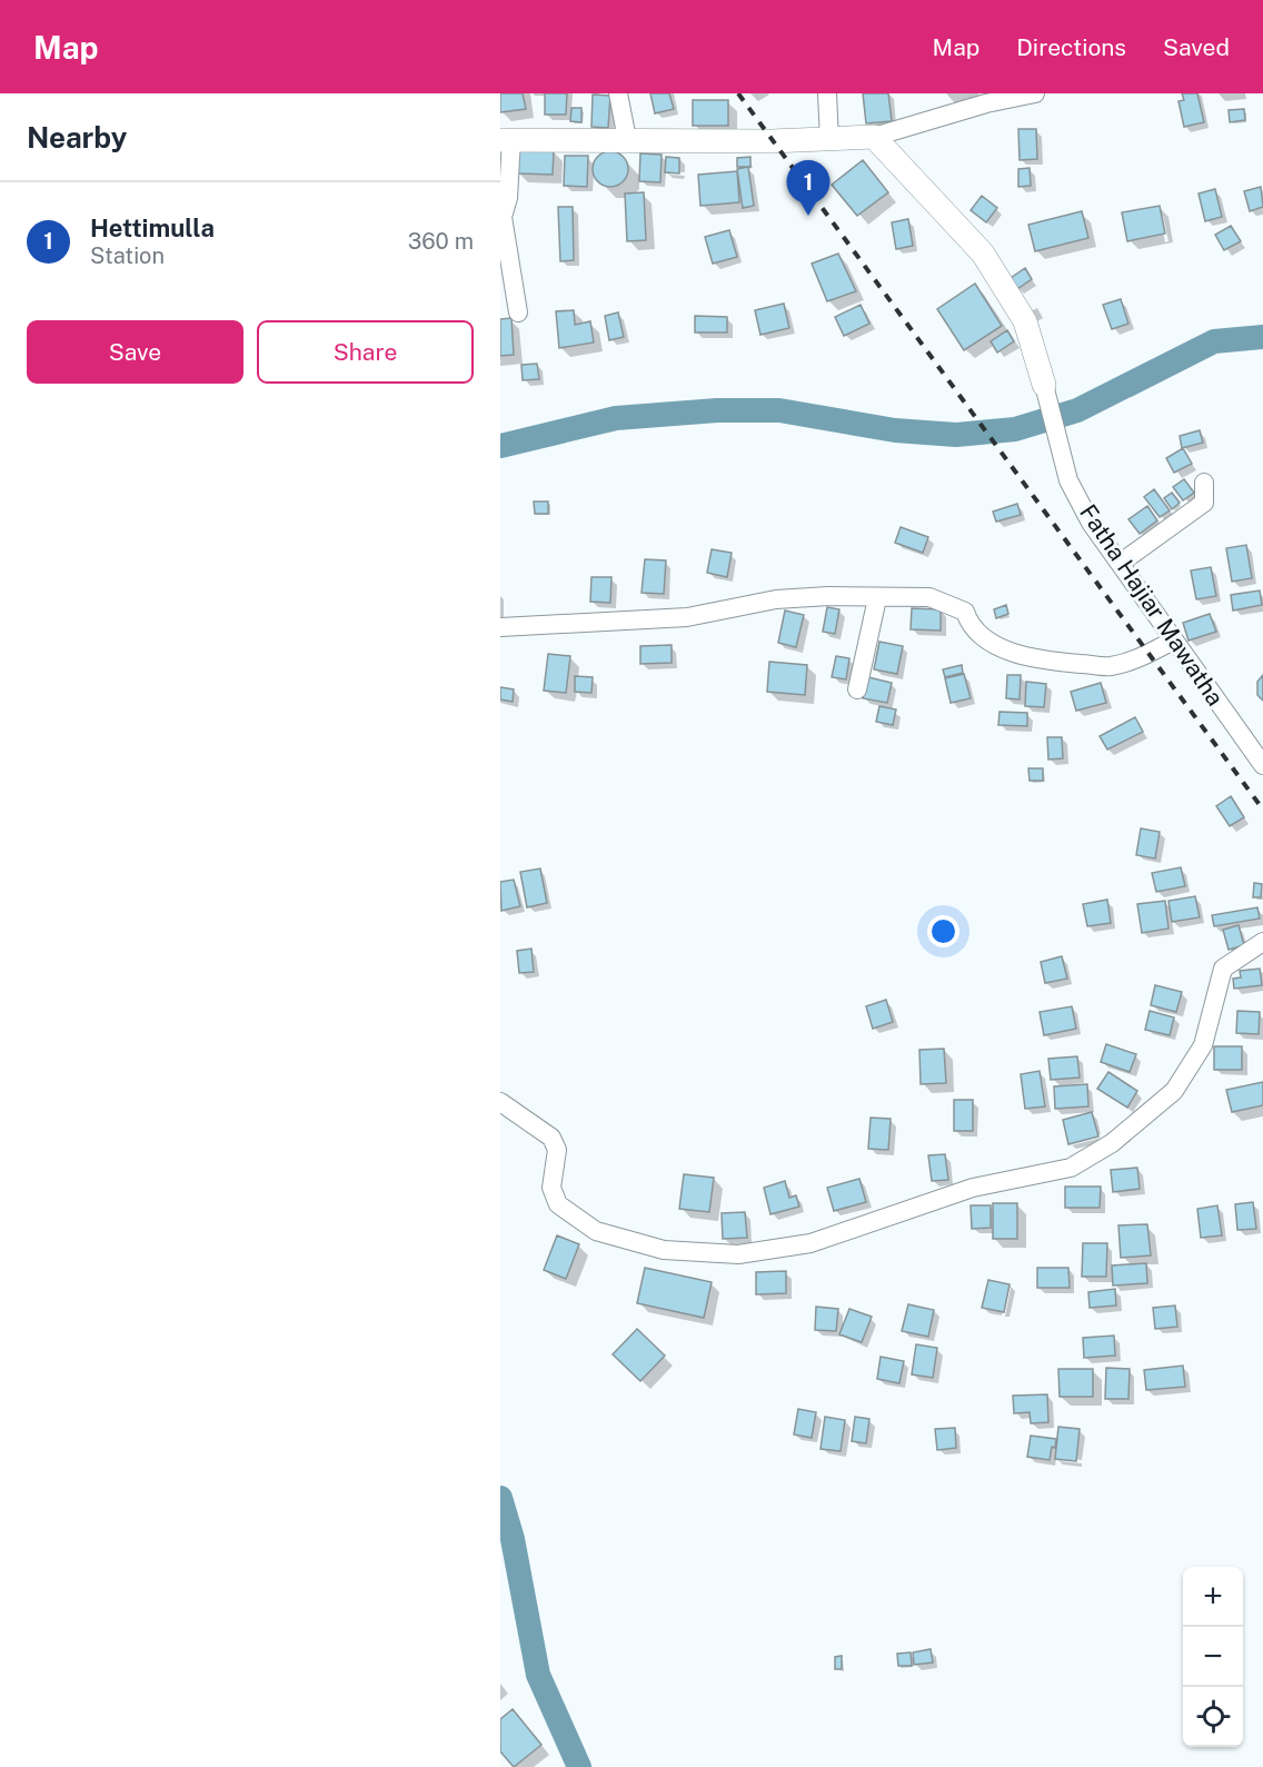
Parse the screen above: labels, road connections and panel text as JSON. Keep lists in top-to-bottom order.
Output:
{
  "streets": {
    "street": ["Fatha Hajiar Mawatha"]
  },
  "page": {
    "header": "Map",
    "nav": ["Map", "Directions", "Saved"],
    "heading": "Nearby",
    "pins": "1",
    "list": [
      {
        "mark": "1",
        "name": "Hettimulla",
        "note": "Station",
        "value": "360 m"
      }
    ],
    "buttons": ["Save", "Share"],
    "map_buttons": ["+", "−"]
  }
}
